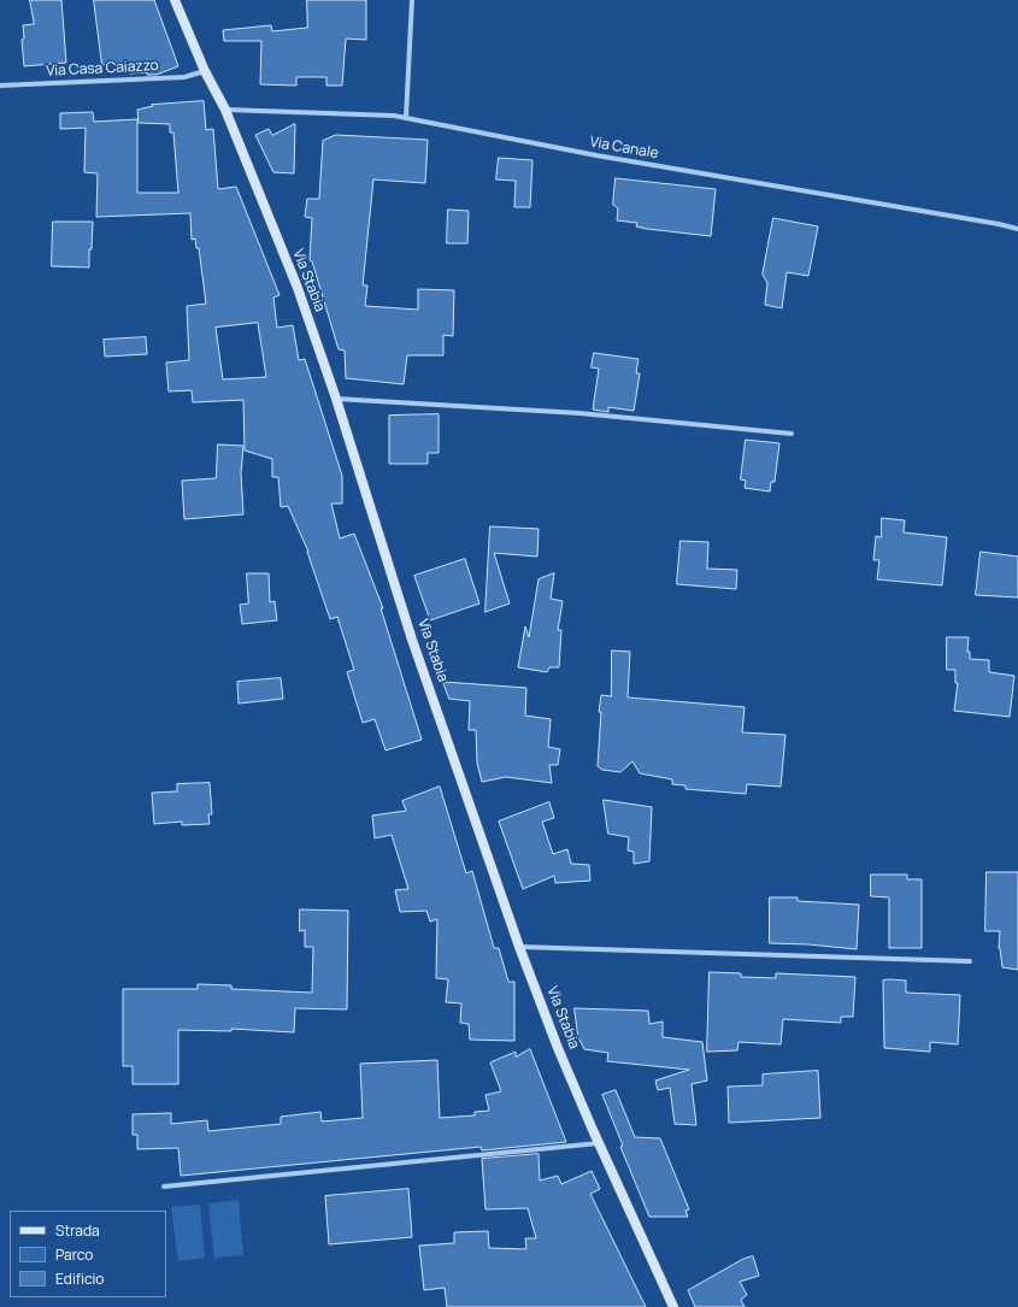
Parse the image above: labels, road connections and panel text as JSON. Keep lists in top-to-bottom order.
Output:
{
  "streets": {
    "main road": ["Via Stabia"],
    "street": ["Via Casa Caiazzo", "Via Canale"]
  },
  "crossings": [
    ["Via Casa Caiazzo", "Via Stabia"],
    ["Via Canale", "Via Stabia"]
  ],
  "legend": ["Strada", "Parco", "Edificio"]
}
